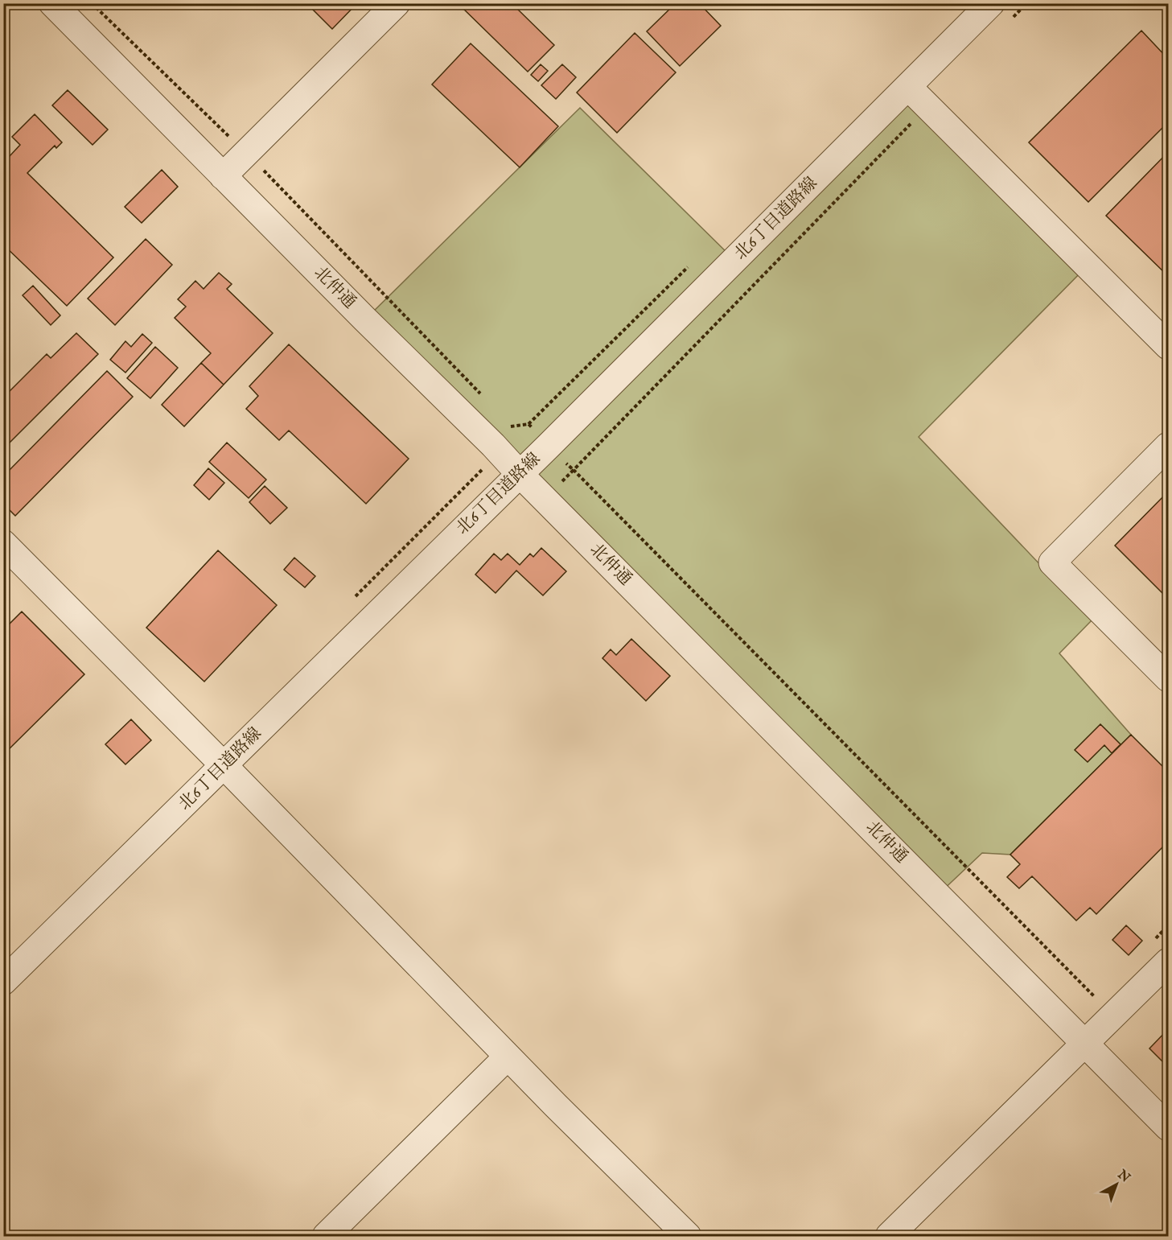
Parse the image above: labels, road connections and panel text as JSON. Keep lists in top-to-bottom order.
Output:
{
  "streets": {
    "street": ["北6丁目道路線", "北仲通"]
  },
  "crossings": [
    ["北6丁目道路線", "北仲通"]
  ],
  "north": "top right"
}
